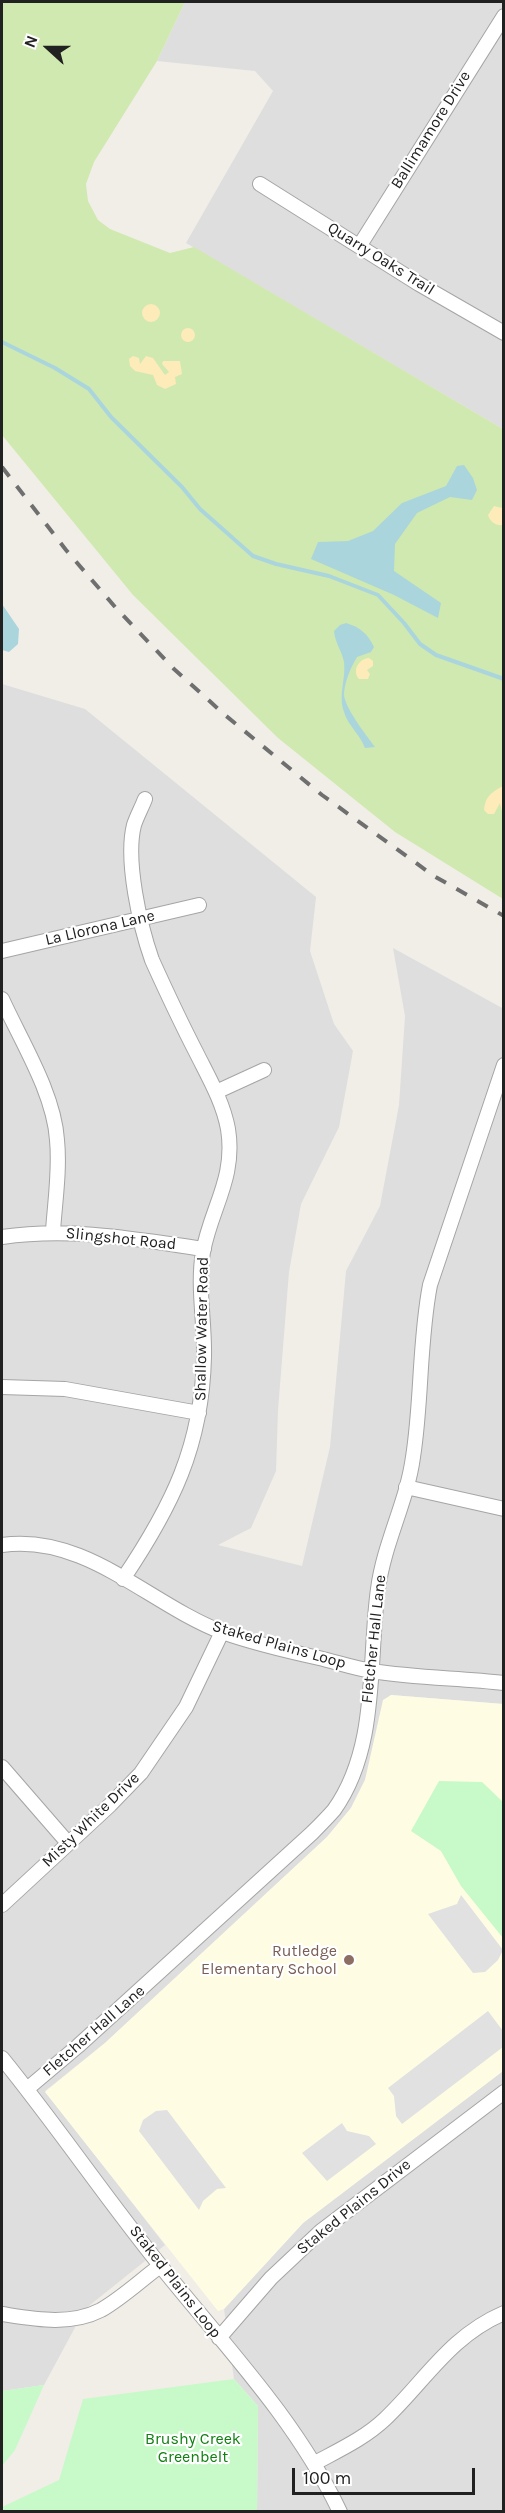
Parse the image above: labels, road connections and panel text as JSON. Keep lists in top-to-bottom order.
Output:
{
  "streets": {
    "street": [
      "Ballimamore Drive",
      "Quarry Oaks Trail",
      "La Llorona Lane",
      "Slingshot Road",
      "Shallow Water Road",
      "Fletcher Hall Lane",
      "Staked Plains Loop",
      "Misty White Drive",
      "Staked Plains Drive"
    ]
  },
  "crossings": [
    ["Ballimamore Drive", "Quarry Oaks Trail"],
    ["La Llorona Lane", "Shallow Water Road"],
    ["Slingshot Road", "Shallow Water Road"],
    ["Shallow Water Road", "Staked Plains Loop"],
    ["Fletcher Hall Lane", "Staked Plains Loop"],
    ["Staked Plains Loop", "Misty White Drive"],
    ["Staked Plains Loop", "Staked Plains Drive"]
  ],
  "parks": ["Brushy Creek Greenbelt"],
  "places": ["Rutledge Elementary School"],
  "scale_bar": "100 m",
  "north": "left"
}
